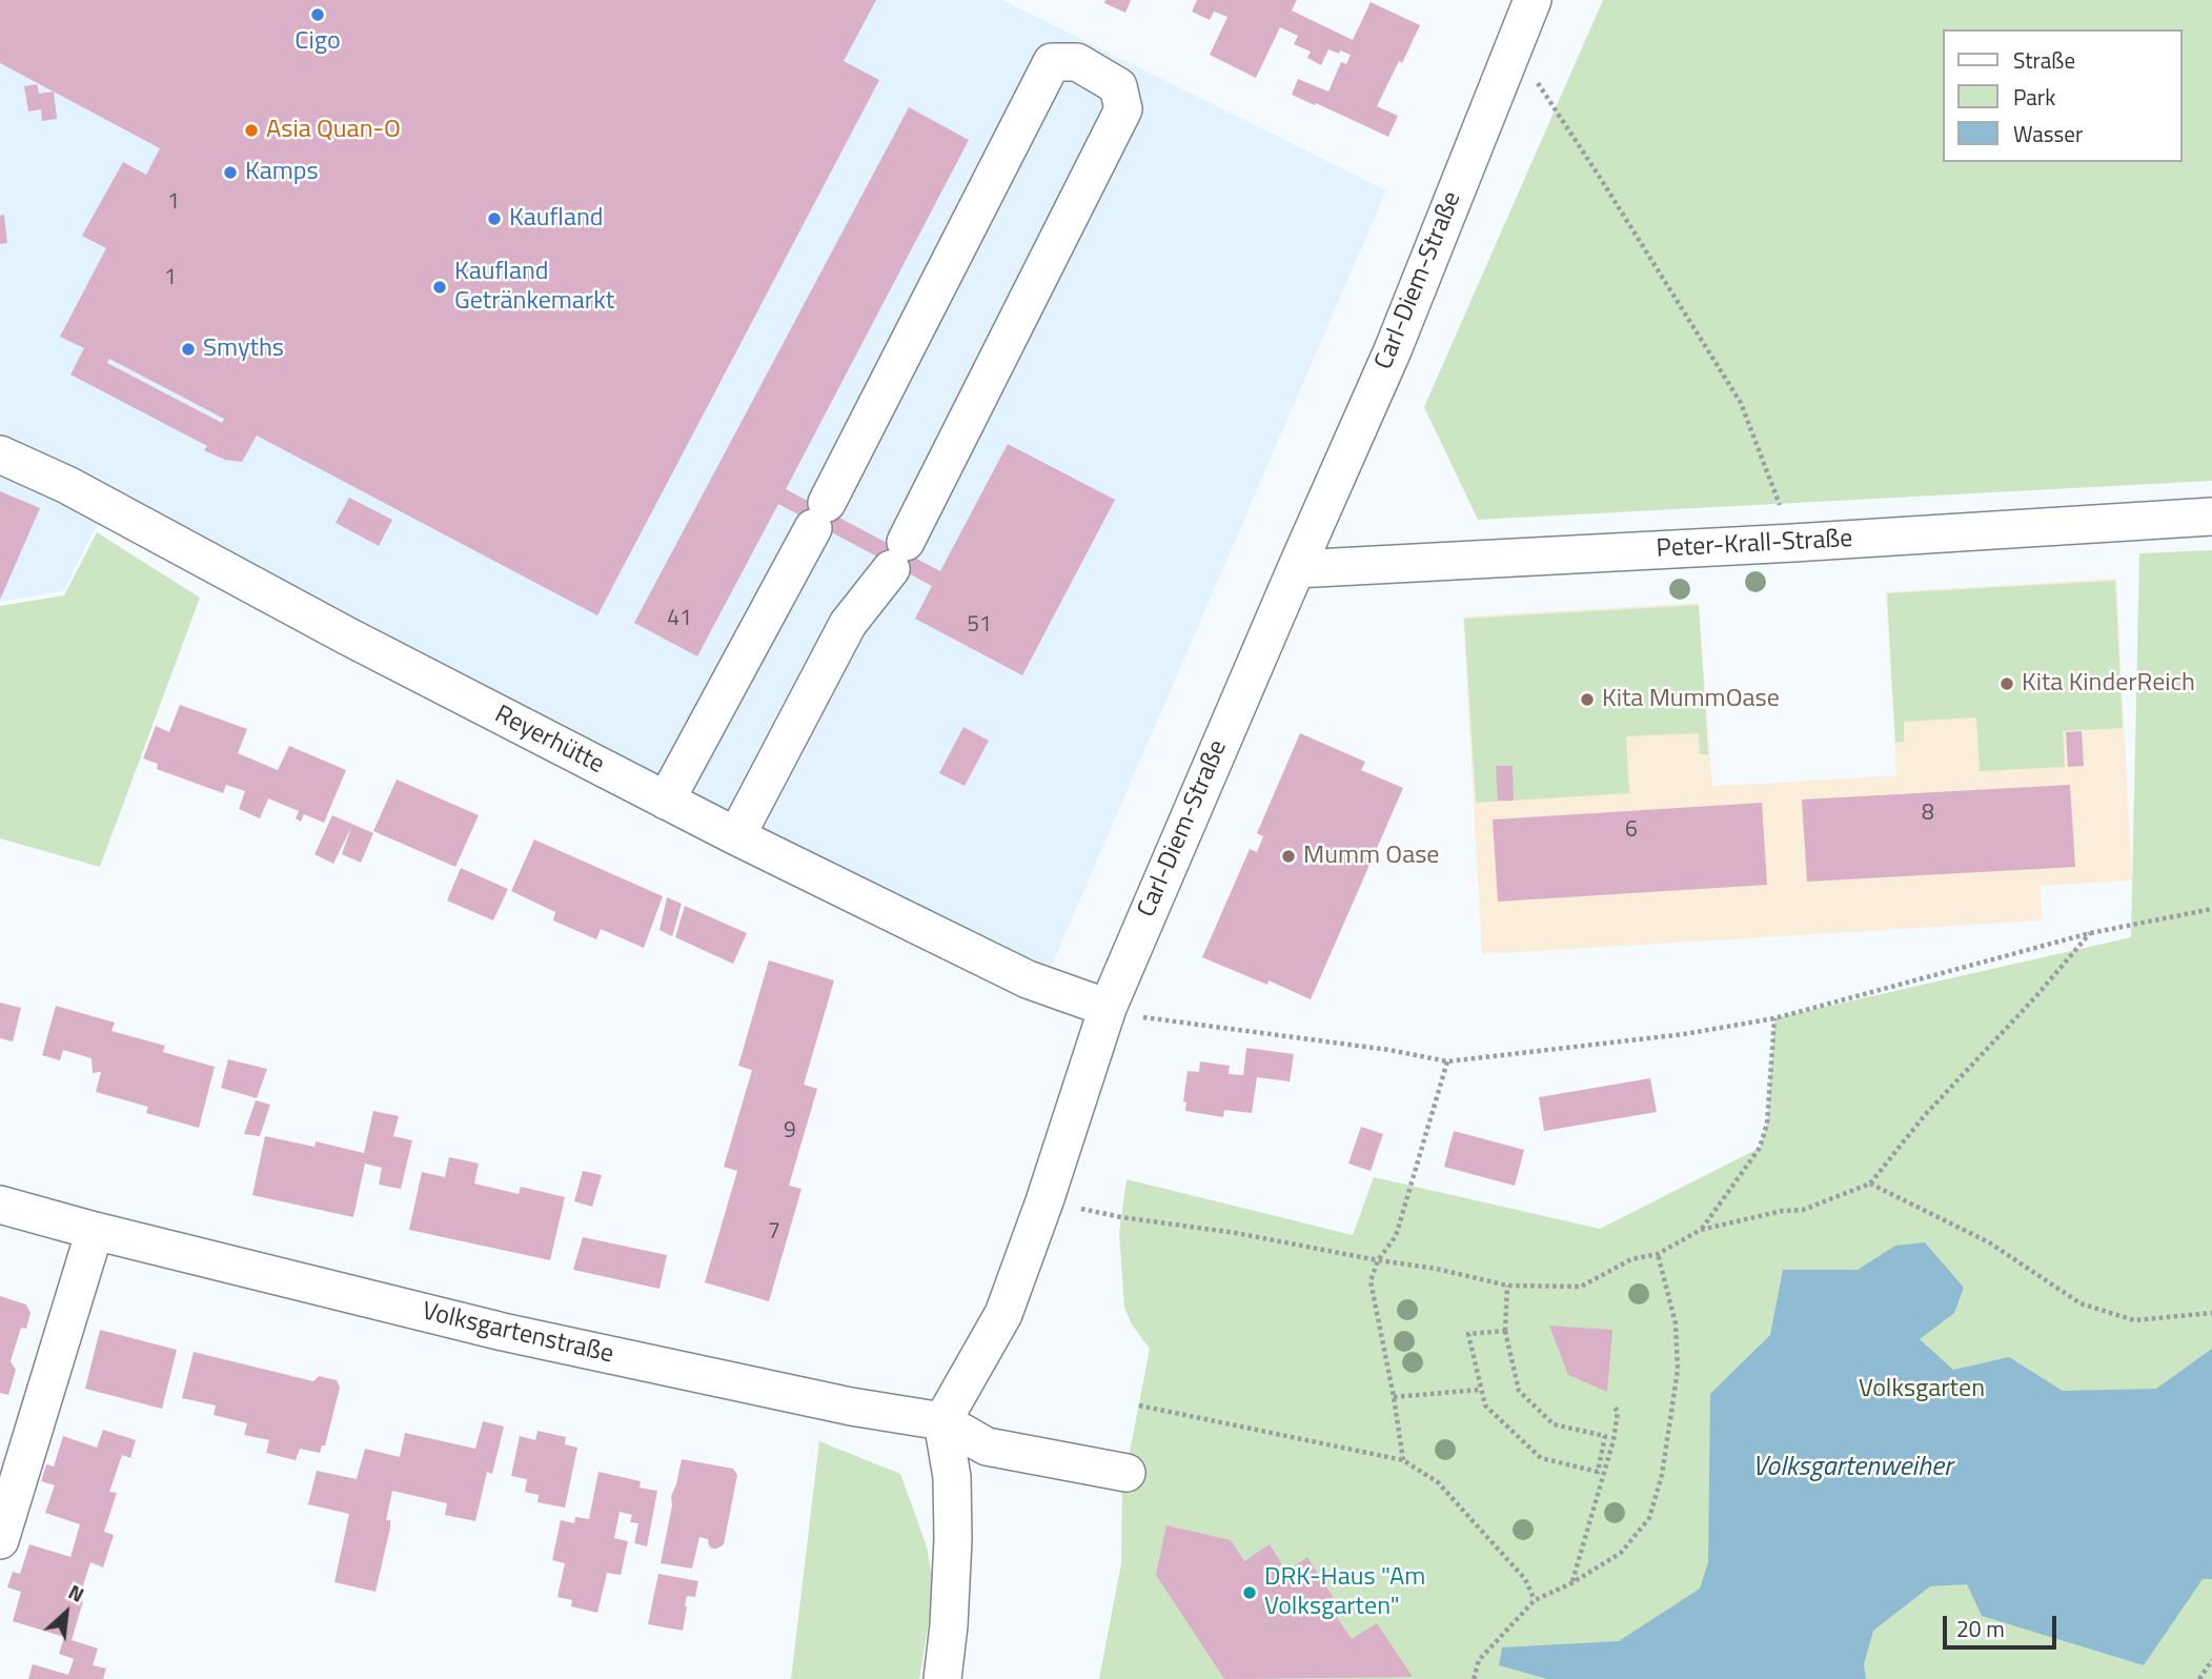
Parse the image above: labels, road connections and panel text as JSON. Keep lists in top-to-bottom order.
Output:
{
  "streets": {
    "street": [
      "Carl-Diem-Straße",
      "Peter-Krall-Straße",
      "Reyerhütte",
      "Volksgartenstraße"
    ]
  },
  "crossings": [
    ["Carl-Diem-Straße", "Peter-Krall-Straße"],
    ["Carl-Diem-Straße", "Reyerhütte"],
    ["Carl-Diem-Straße", "Volksgartenstraße"]
  ],
  "water": ["Volksgartenweiher"],
  "parks": ["Volksgarten"],
  "places": [
    "Cigo",
    "Asia Quan-O",
    "Kamps",
    "Kaufland",
    "Kaufland Getränkemarkt",
    "Smyths",
    "Kita KinderReich",
    "Kita MummOase",
    "Mumm Oase",
    "DRK-Haus \"Am Volksgarten\""
  ],
  "house_numbers": [
    "1",
    "1",
    "41",
    "51",
    "8",
    "6",
    "9",
    "7"
  ],
  "legend": ["Straße", "Park", "Wasser"],
  "scale_bar": "20 m",
  "north": "top right"
}
